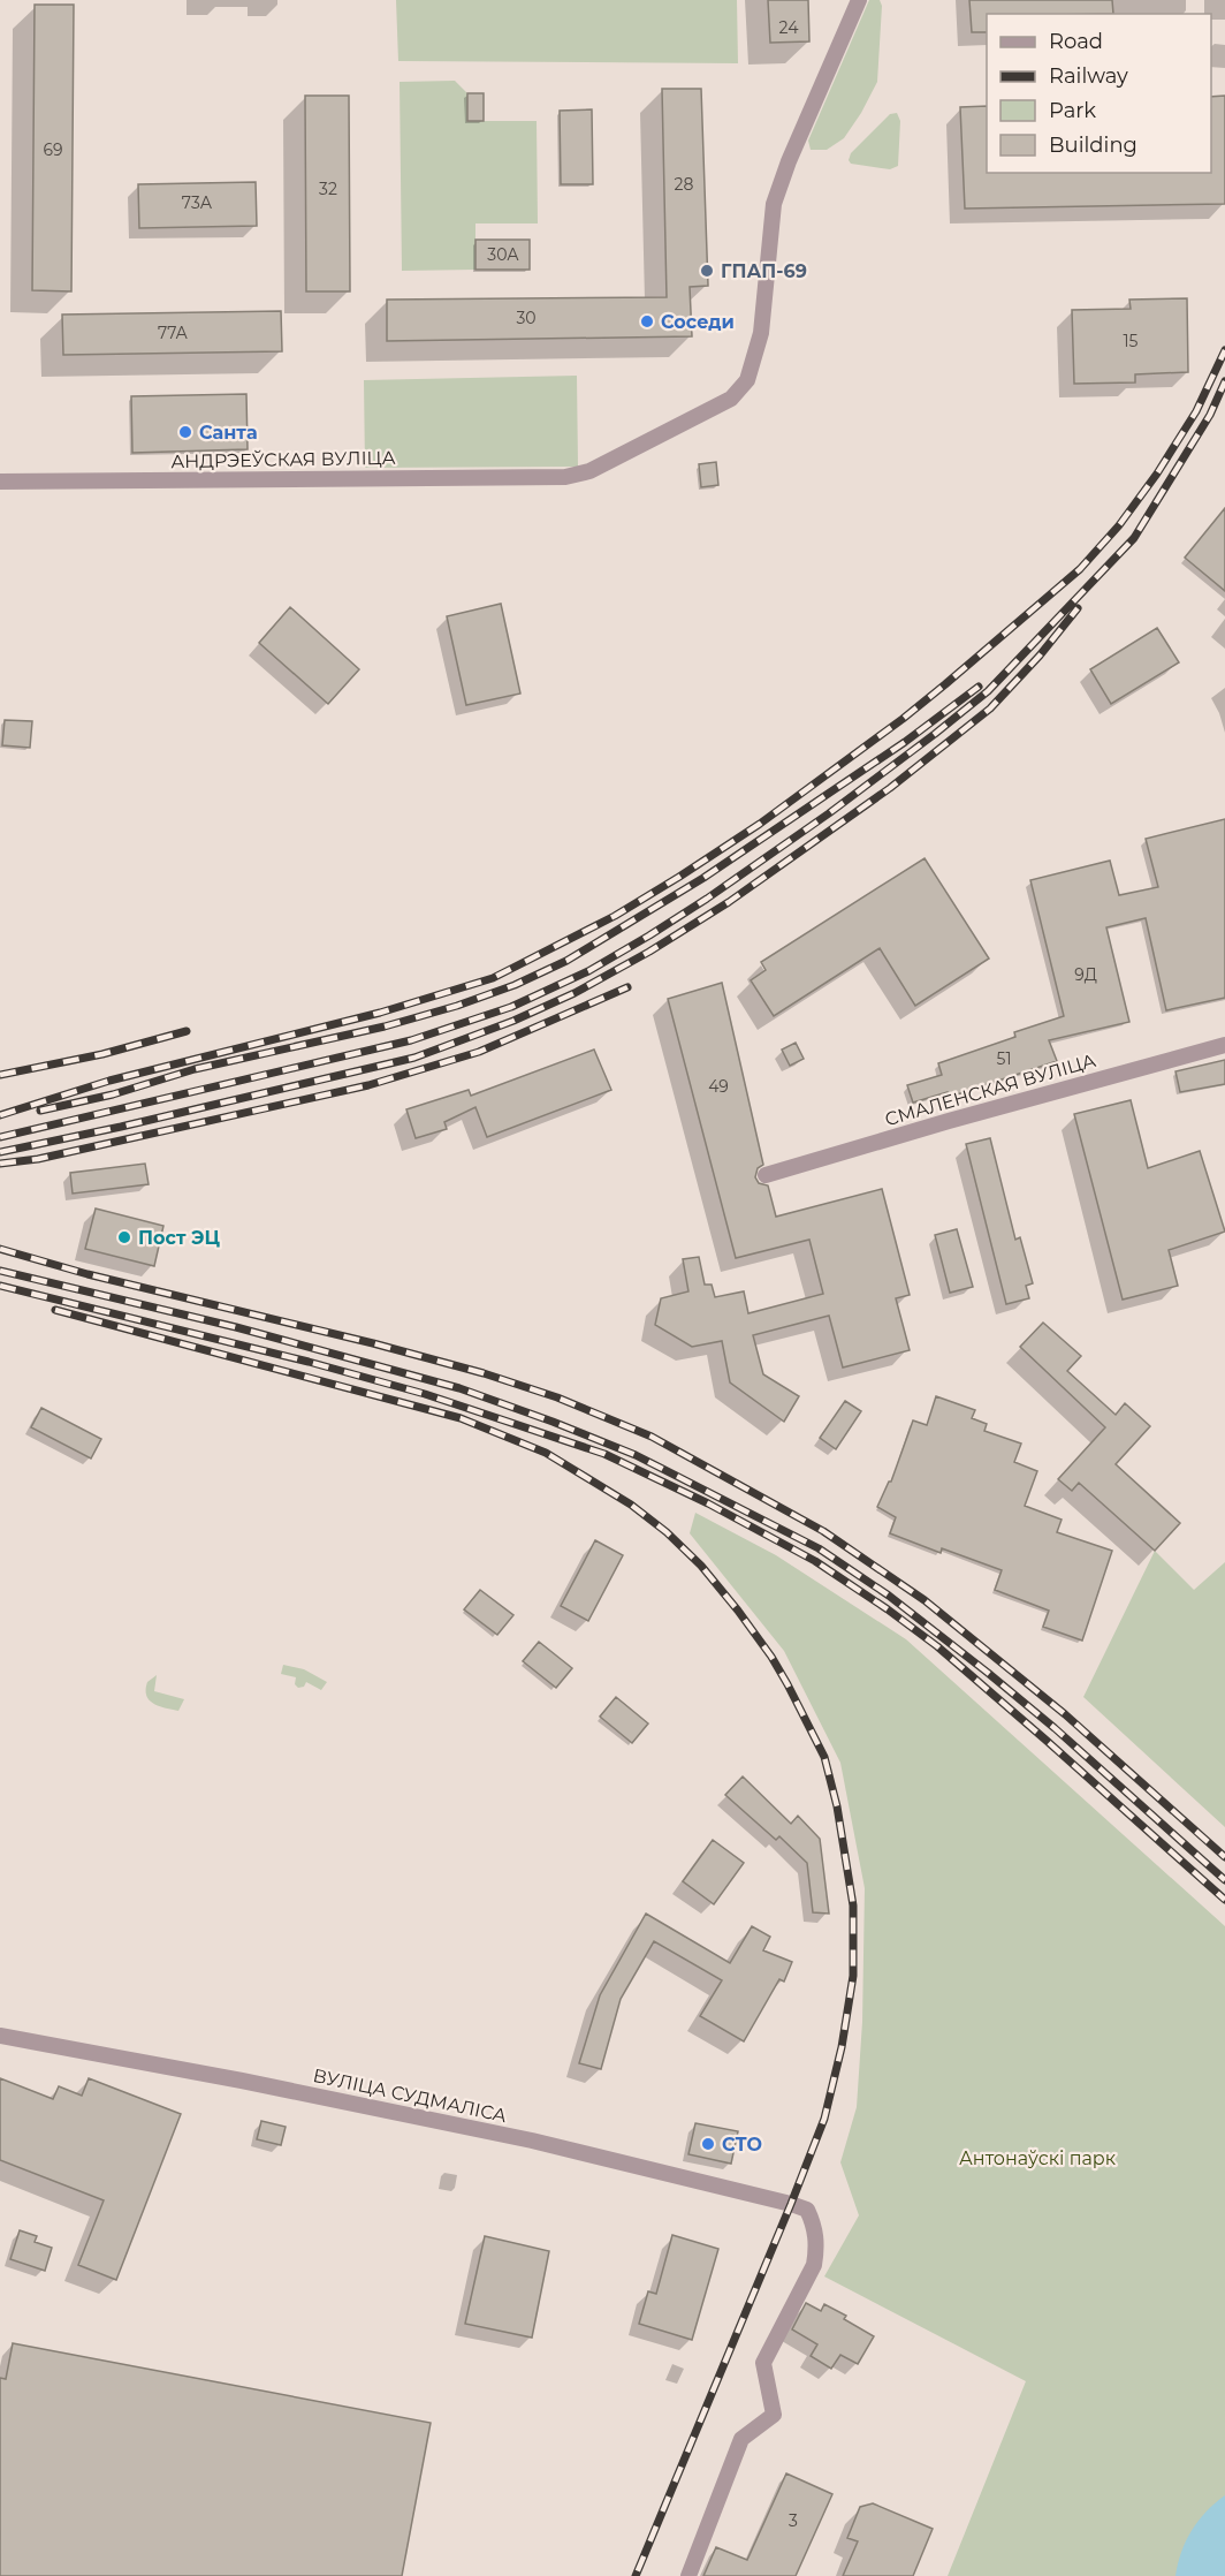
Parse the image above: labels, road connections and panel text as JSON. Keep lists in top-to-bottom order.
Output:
{
  "streets": {
    "street": ["АНДРЭЕЎСКАЯ ВУЛІЦА", "СМАЛЕНСКАЯ ВУЛІЦА", "ВУЛІЦА СУДМАЛІСА"]
  },
  "parks": ["Антонаўскі парк"],
  "places": [
    "ГПАП-69",
    "Соседи",
    "Санта",
    "Пост ЭЦ",
    "СТО"
  ],
  "house_numbers": [
    "24",
    "69",
    "28",
    "32",
    "73А",
    "30А",
    "30",
    "77А",
    "15",
    "9Д",
    "51",
    "49",
    "3"
  ],
  "legend": [
    "Road",
    "Railway",
    "Park",
    "Building"
  ]
}
